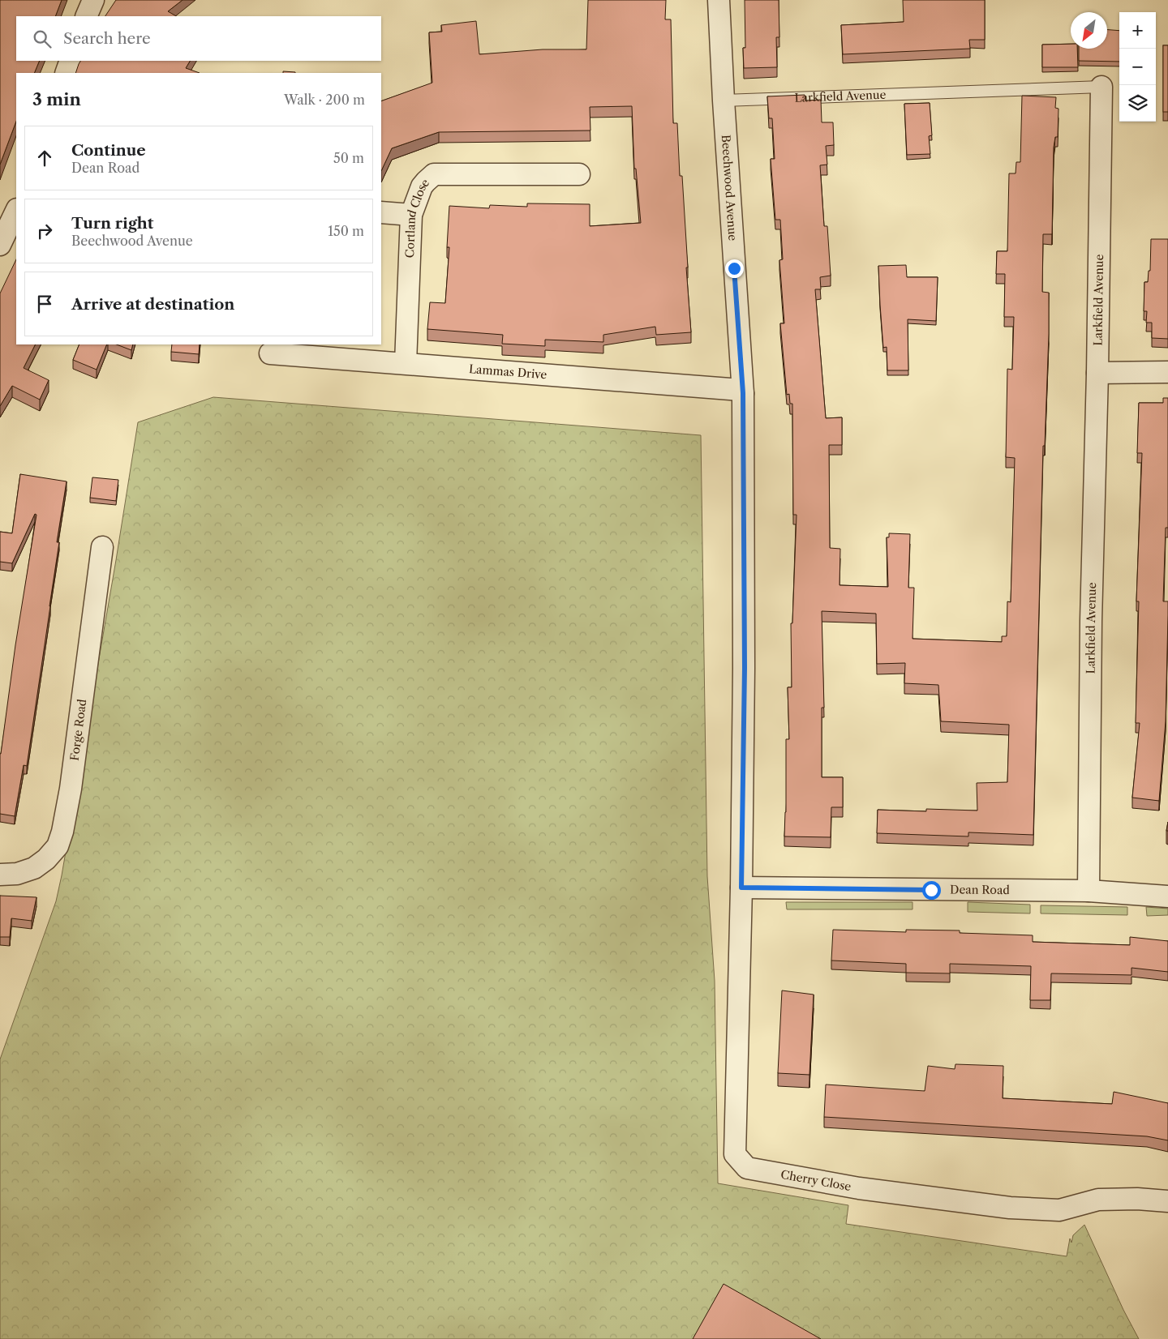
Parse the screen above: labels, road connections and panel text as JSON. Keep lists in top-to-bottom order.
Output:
{
  "streets": {
    "street": [
      "Larkfield Avenue",
      "Beechwood Avenue",
      "Cortland Close",
      "Lammas Drive",
      "Forge Road",
      "Dean Road",
      "Cherry Close"
    ]
  },
  "crossings": [
    ["Larkfield Avenue", "Beechwood Avenue"],
    ["Larkfield Avenue", "Dean Road"],
    ["Beechwood Avenue", "Lammas Drive"],
    ["Beechwood Avenue", "Dean Road"],
    ["Beechwood Avenue", "Cherry Close"],
    ["Cortland Close", "Lammas Drive"],
    ["Dean Road", "Cherry Close"]
  ],
  "north": "bottom left",
  "page": {
    "map_buttons": ["+", "−"],
    "search": "Search here",
    "heading": ["3 min", "Walk · 200 m"],
    "list": [
      ["Continue", "Dean Road", "50 m"],
      ["Turn right", "Beechwood Avenue", "150 m"],
      "Arrive at destination"
    ]
  }
}
